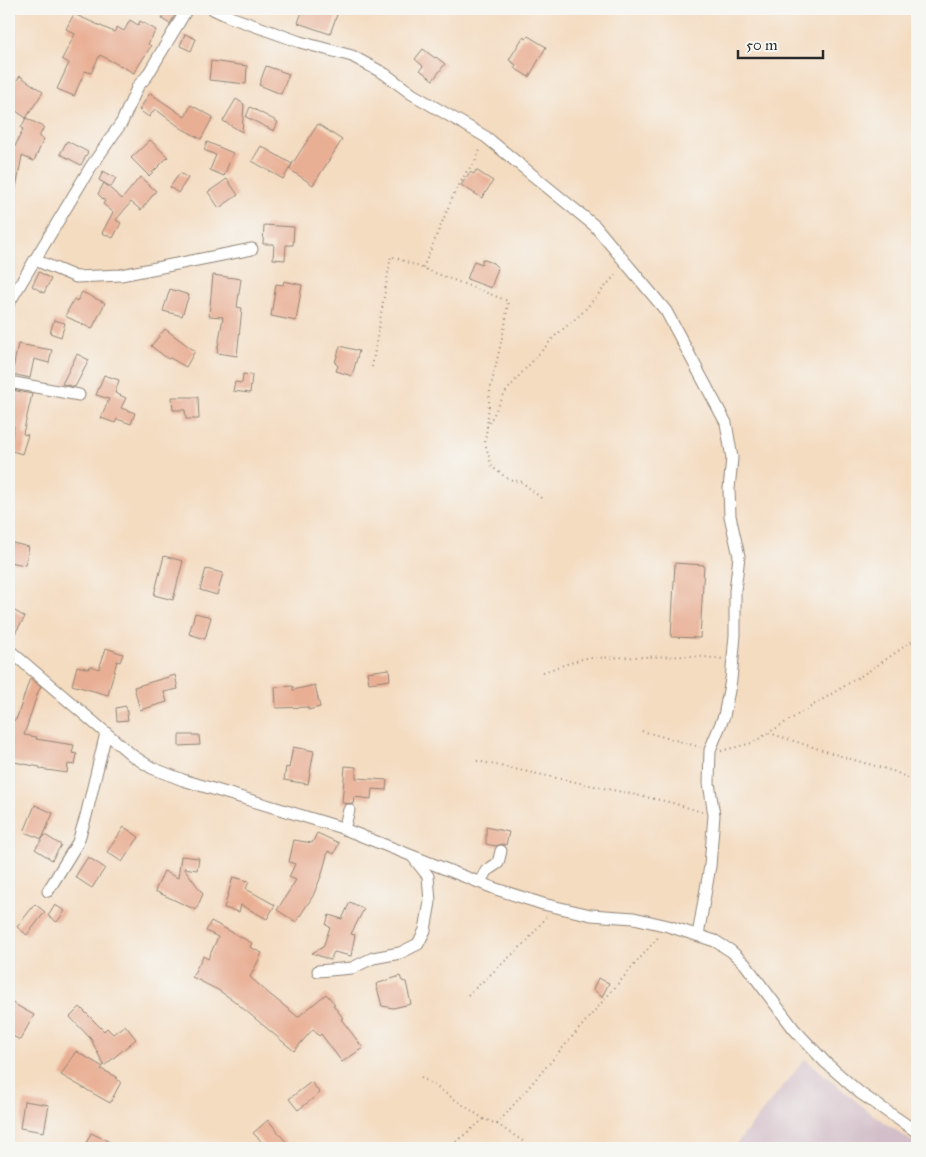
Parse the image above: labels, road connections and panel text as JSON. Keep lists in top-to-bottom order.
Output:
{
  "scale_bar": "50 m"
}
